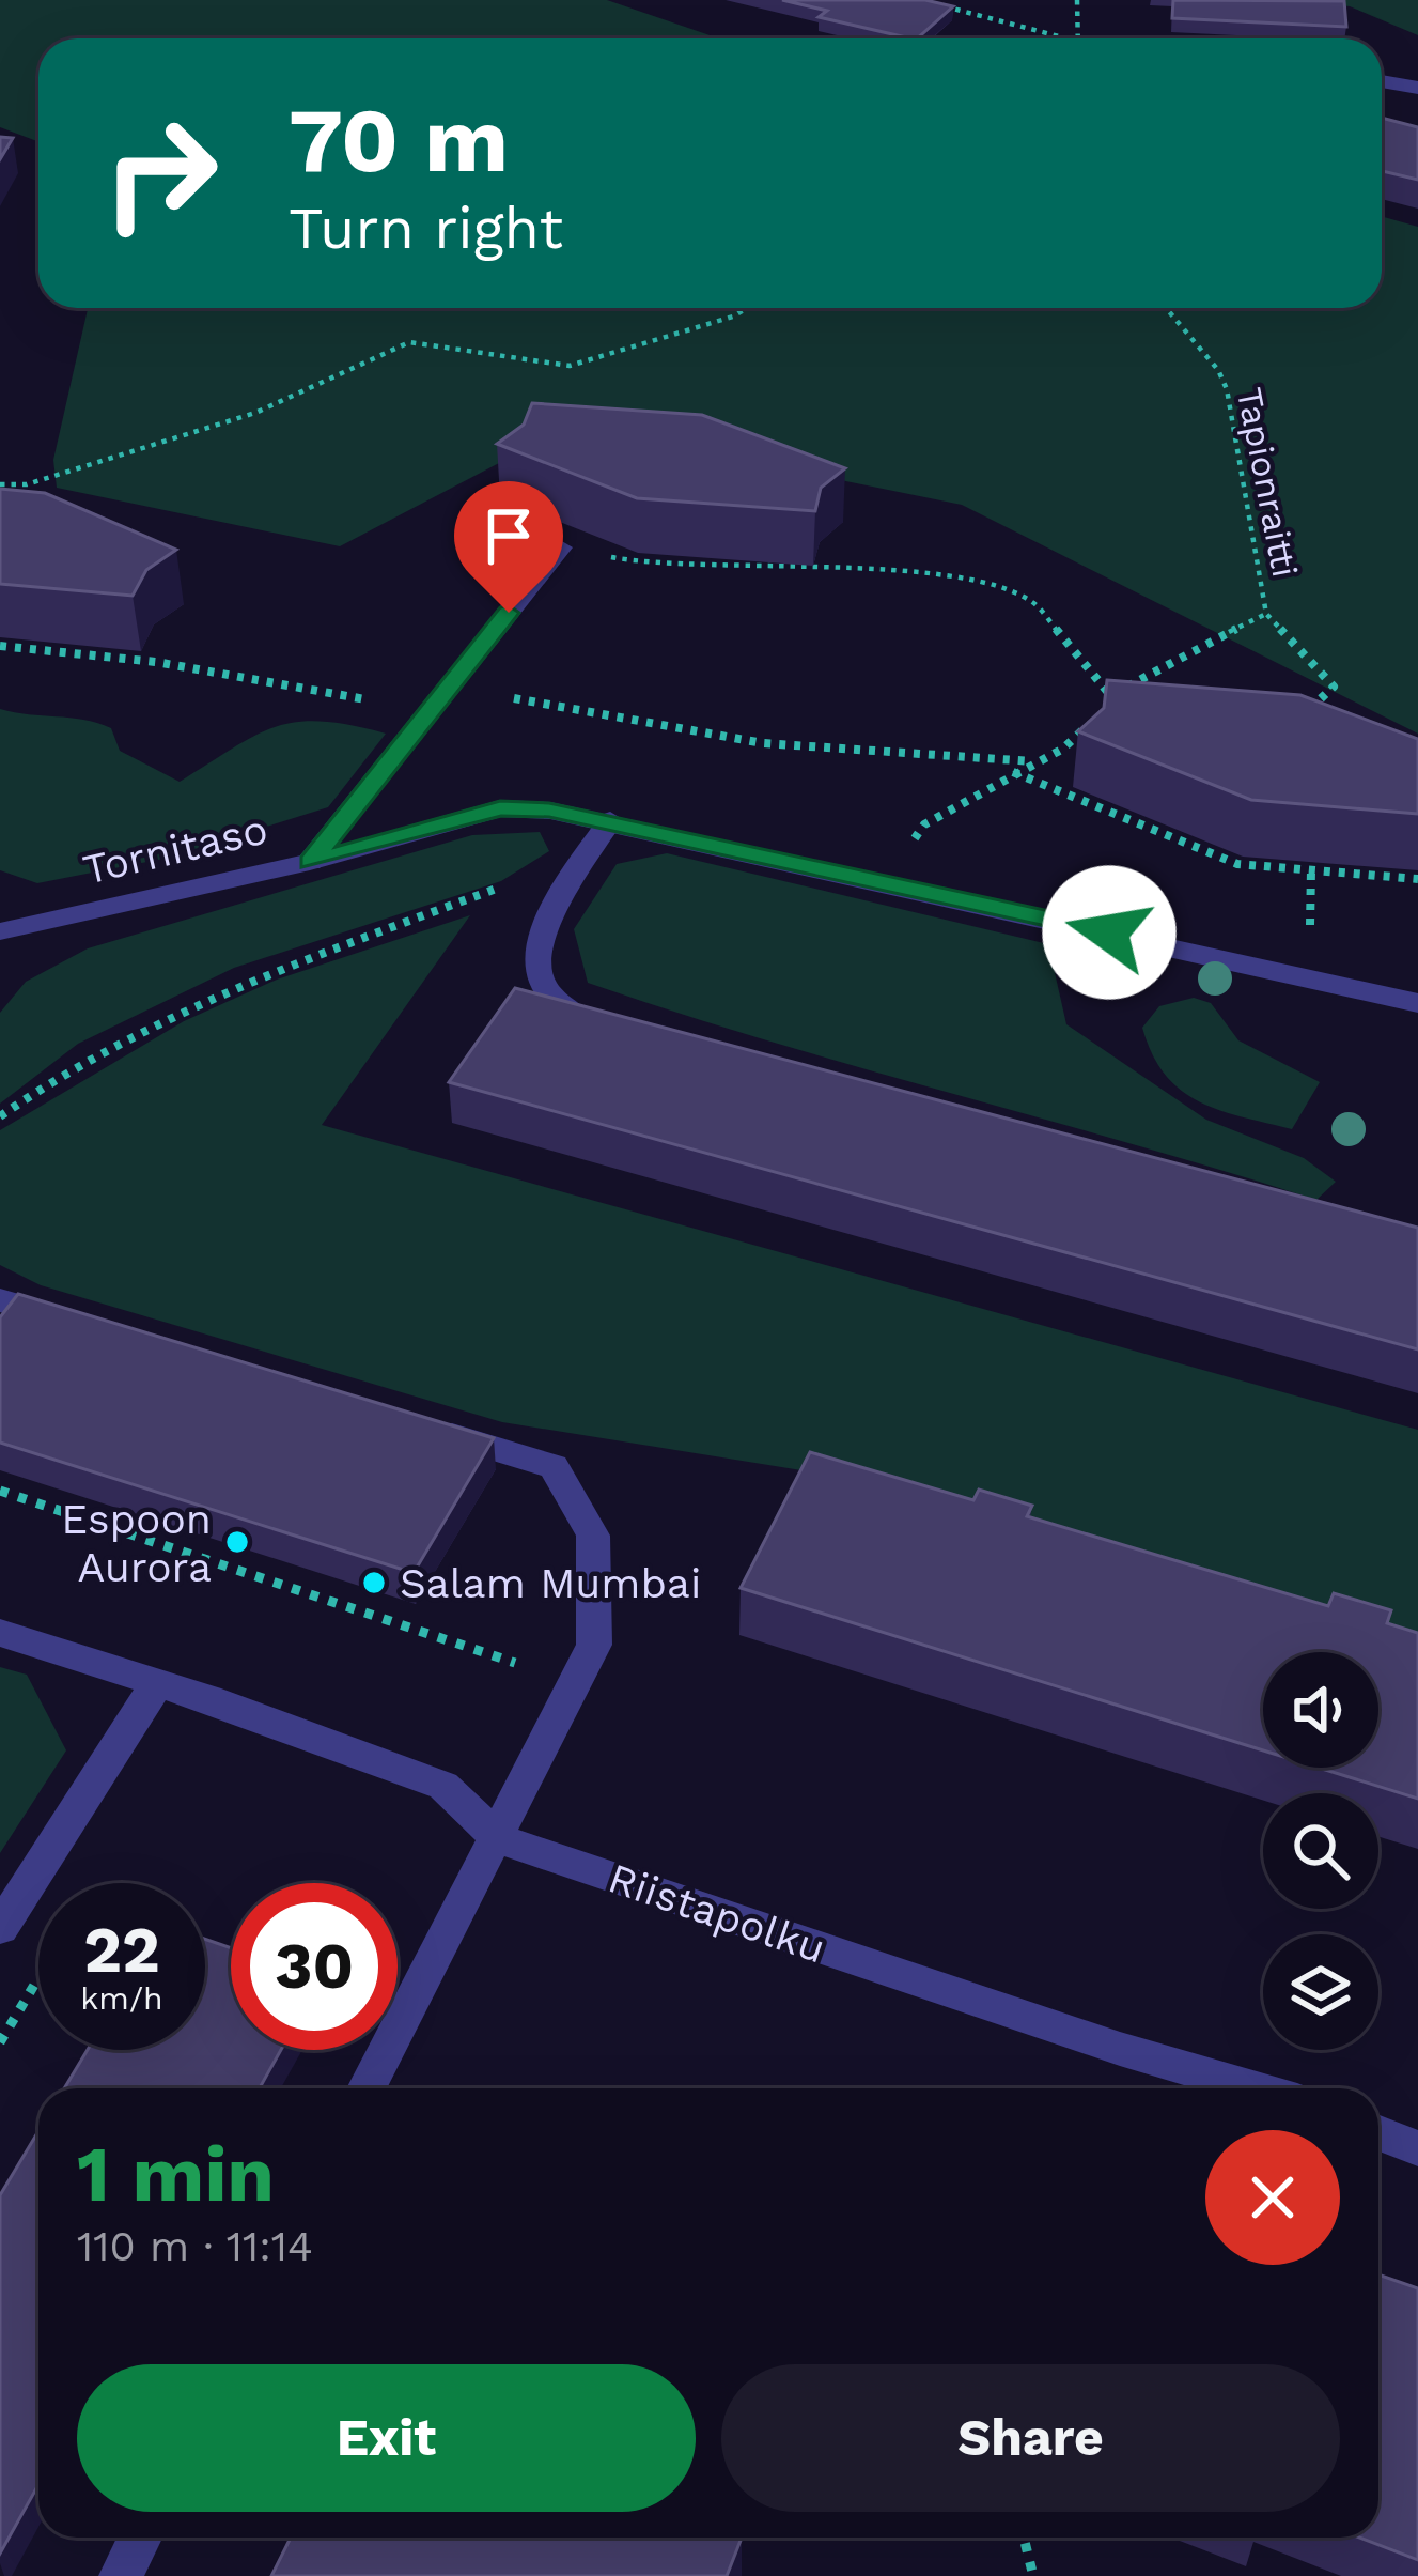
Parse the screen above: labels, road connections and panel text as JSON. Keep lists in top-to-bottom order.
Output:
{
  "streets": {
    "street": ["Tornitaso", "Riistapolku"],
    "path": ["Tapionraitti"]
  },
  "places": ["Espoon Aurora", "Salam Mumbai"],
  "page": {
    "turn": ["70 m", "Turn right"],
    "speed": "22 km/h",
    "limit": "30",
    "heading": ["1 min", "110 m · 11:14"],
    "buttons": ["Exit", "Share"]
  }
}
